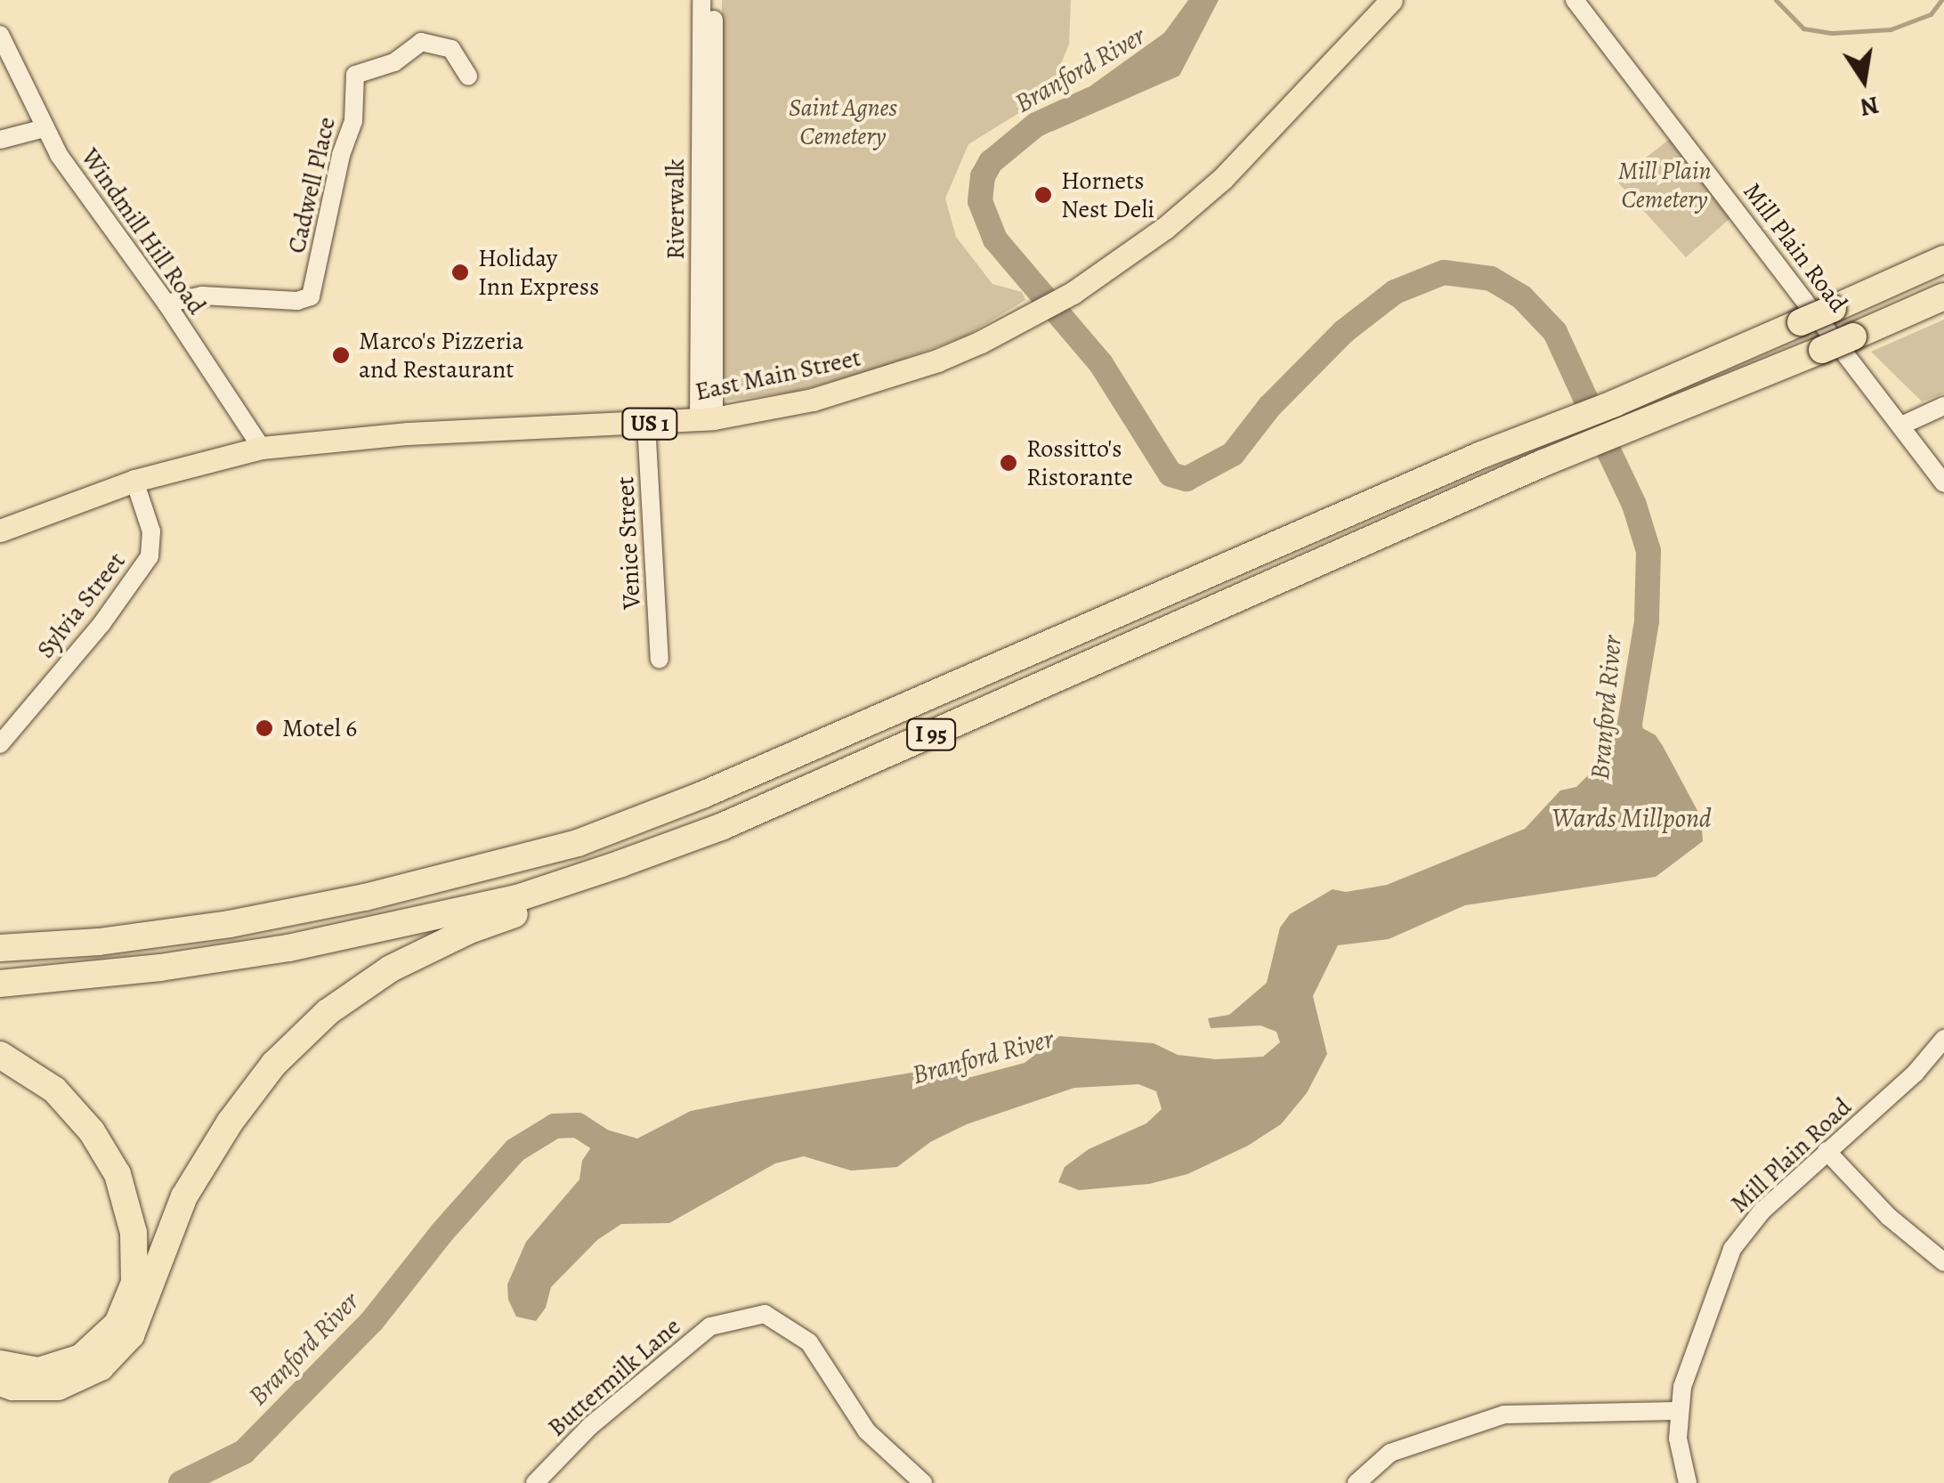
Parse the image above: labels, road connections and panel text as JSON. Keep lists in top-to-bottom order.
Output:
{
  "streets": {
    "highway": ["I 95"],
    "main road": ["East Main Street", "US 1"],
    "street": [
      "Cadwell Place",
      "Riverwalk",
      "Windmill Hill Road",
      "Mill Plain Road",
      "Venice Street",
      "Sylvia Street",
      "Buttermilk Lane"
    ]
  },
  "crossings": [
    ["Cadwell Place", "Windmill Hill Road"],
    ["Riverwalk", "East Main Street"],
    ["Windmill Hill Road", "East Main Street"],
    ["East Main Street", "Venice Street"],
    ["East Main Street", "Sylvia Street"]
  ],
  "water": ["Branford River", "Wards Millpond"],
  "parks": ["Saint Agnes Cemetery", "Mill Plain Cemetery"],
  "places": [
    "Hornets Nest Deli",
    "Holiday Inn Express",
    "Marco's Pizzeria and Restaurant",
    "Rossitto's Ristorante",
    "Motel 6"
  ],
  "north": "bottom"
}
